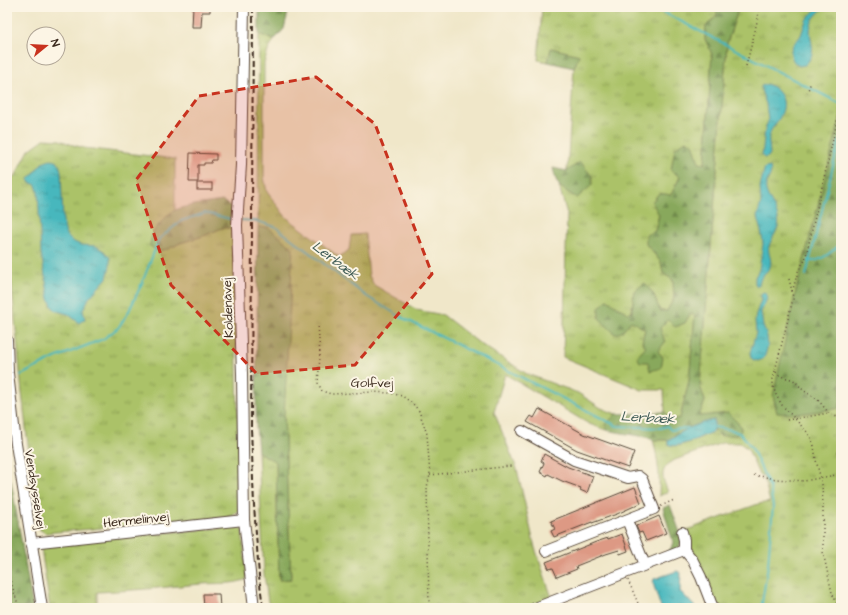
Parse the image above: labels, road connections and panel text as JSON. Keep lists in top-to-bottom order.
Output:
{
  "streets": {
    "street": ["Koldenåvej", "Vendsysselvej", "Hermelinvej"],
    "path": ["Golfvej"]
  },
  "crossings": [
    ["Koldenåvej", "Hermelinvej"],
    ["Vendsysselvej", "Hermelinvej"]
  ],
  "water": ["Lerbæk"],
  "north": "right"
}
